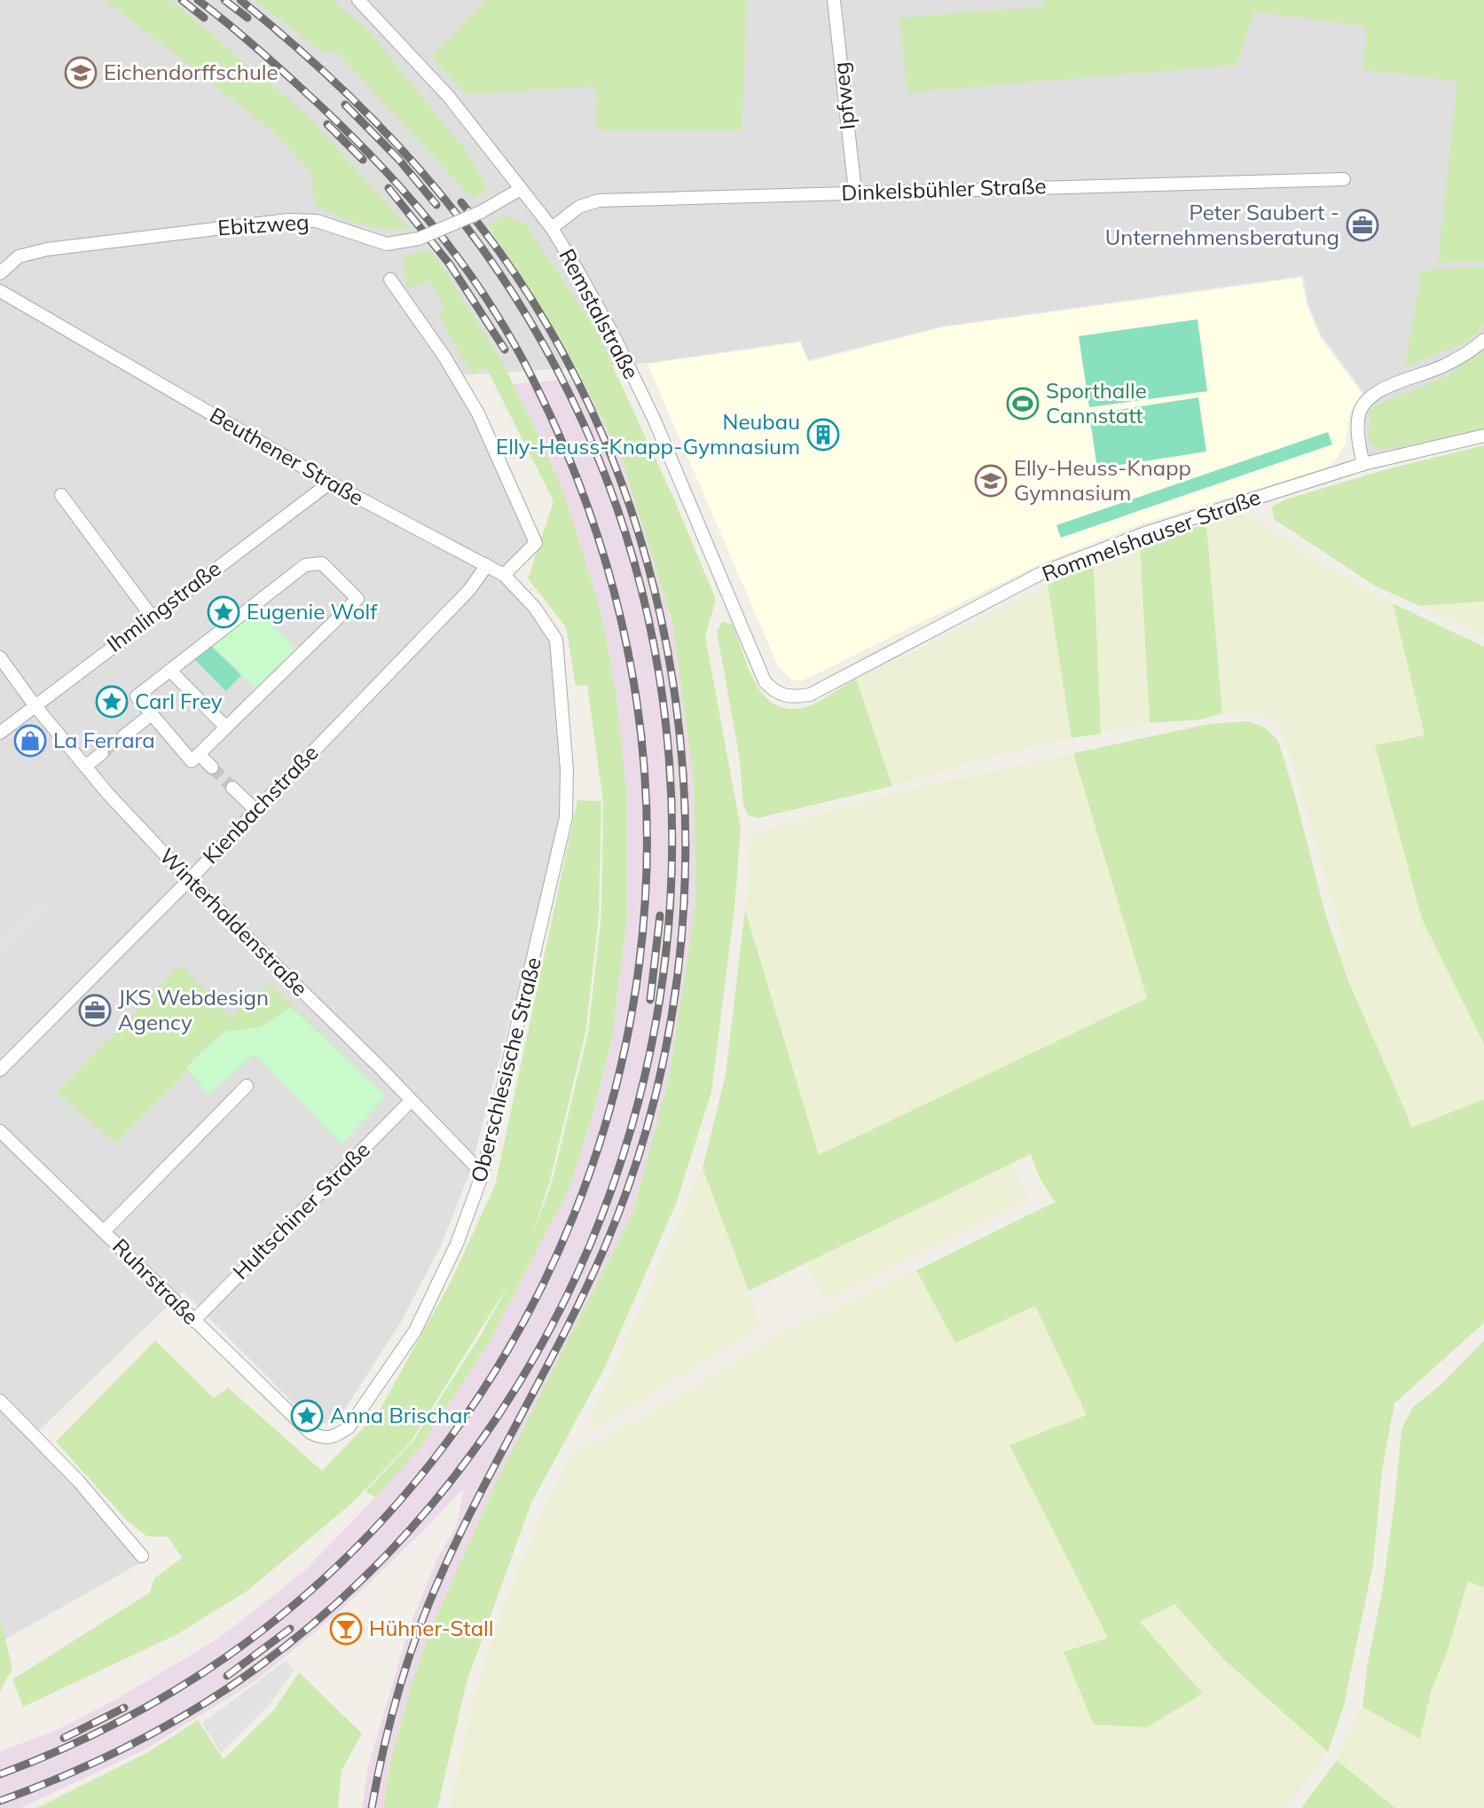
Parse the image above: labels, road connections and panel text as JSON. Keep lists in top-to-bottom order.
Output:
{
  "streets": {
    "street": [
      "Ipfweg",
      "Dinkelsbühler Straße",
      "Ebitzweg",
      "Remstalstraße",
      "Beuthener Straße",
      "Rommelshauser Straße",
      "Ihmlingstraße",
      "Kienbachstraße",
      "Winterhaldenstraße",
      "Oberschlesische Straße",
      "Hultschiner Straße",
      "Ruhrstraße"
    ]
  },
  "crossings": [
    ["Ipfweg", "Dinkelsbühler Straße"],
    ["Dinkelsbühler Straße", "Remstalstraße"],
    ["Ebitzweg", "Remstalstraße"],
    ["Remstalstraße", "Rommelshauser Straße"],
    ["Beuthener Straße", "Ihmlingstraße"],
    ["Beuthener Straße", "Kienbachstraße"],
    ["Beuthener Straße", "Oberschlesische Straße"],
    ["Ihmlingstraße", "Winterhaldenstraße"],
    ["Kienbachstraße", "Winterhaldenstraße"],
    ["Winterhaldenstraße", "Oberschlesische Straße"],
    ["Winterhaldenstraße", "Hultschiner Straße"],
    ["Oberschlesische Straße", "Ruhrstraße"],
    ["Hultschiner Straße", "Ruhrstraße"]
  ],
  "places": {
    "school or university": ["Eichendorffschule", "Elly-Heuss-Knapp Gymnasium"],
    "office": ["Peter Saubert - Unternehmensberatung", "JKS Webdesign Agency"],
    "sports": ["Sporthalle Cannstatt"],
    "building": ["Neubau Elly-Heuss-Knapp-Gymnasium"],
    "place": ["Eugenie Wolf", "Carl Frey", "Anna Brischar"],
    "shop": ["La Ferrara"],
    "bar": ["Hühner-Stall"]
  }
}
